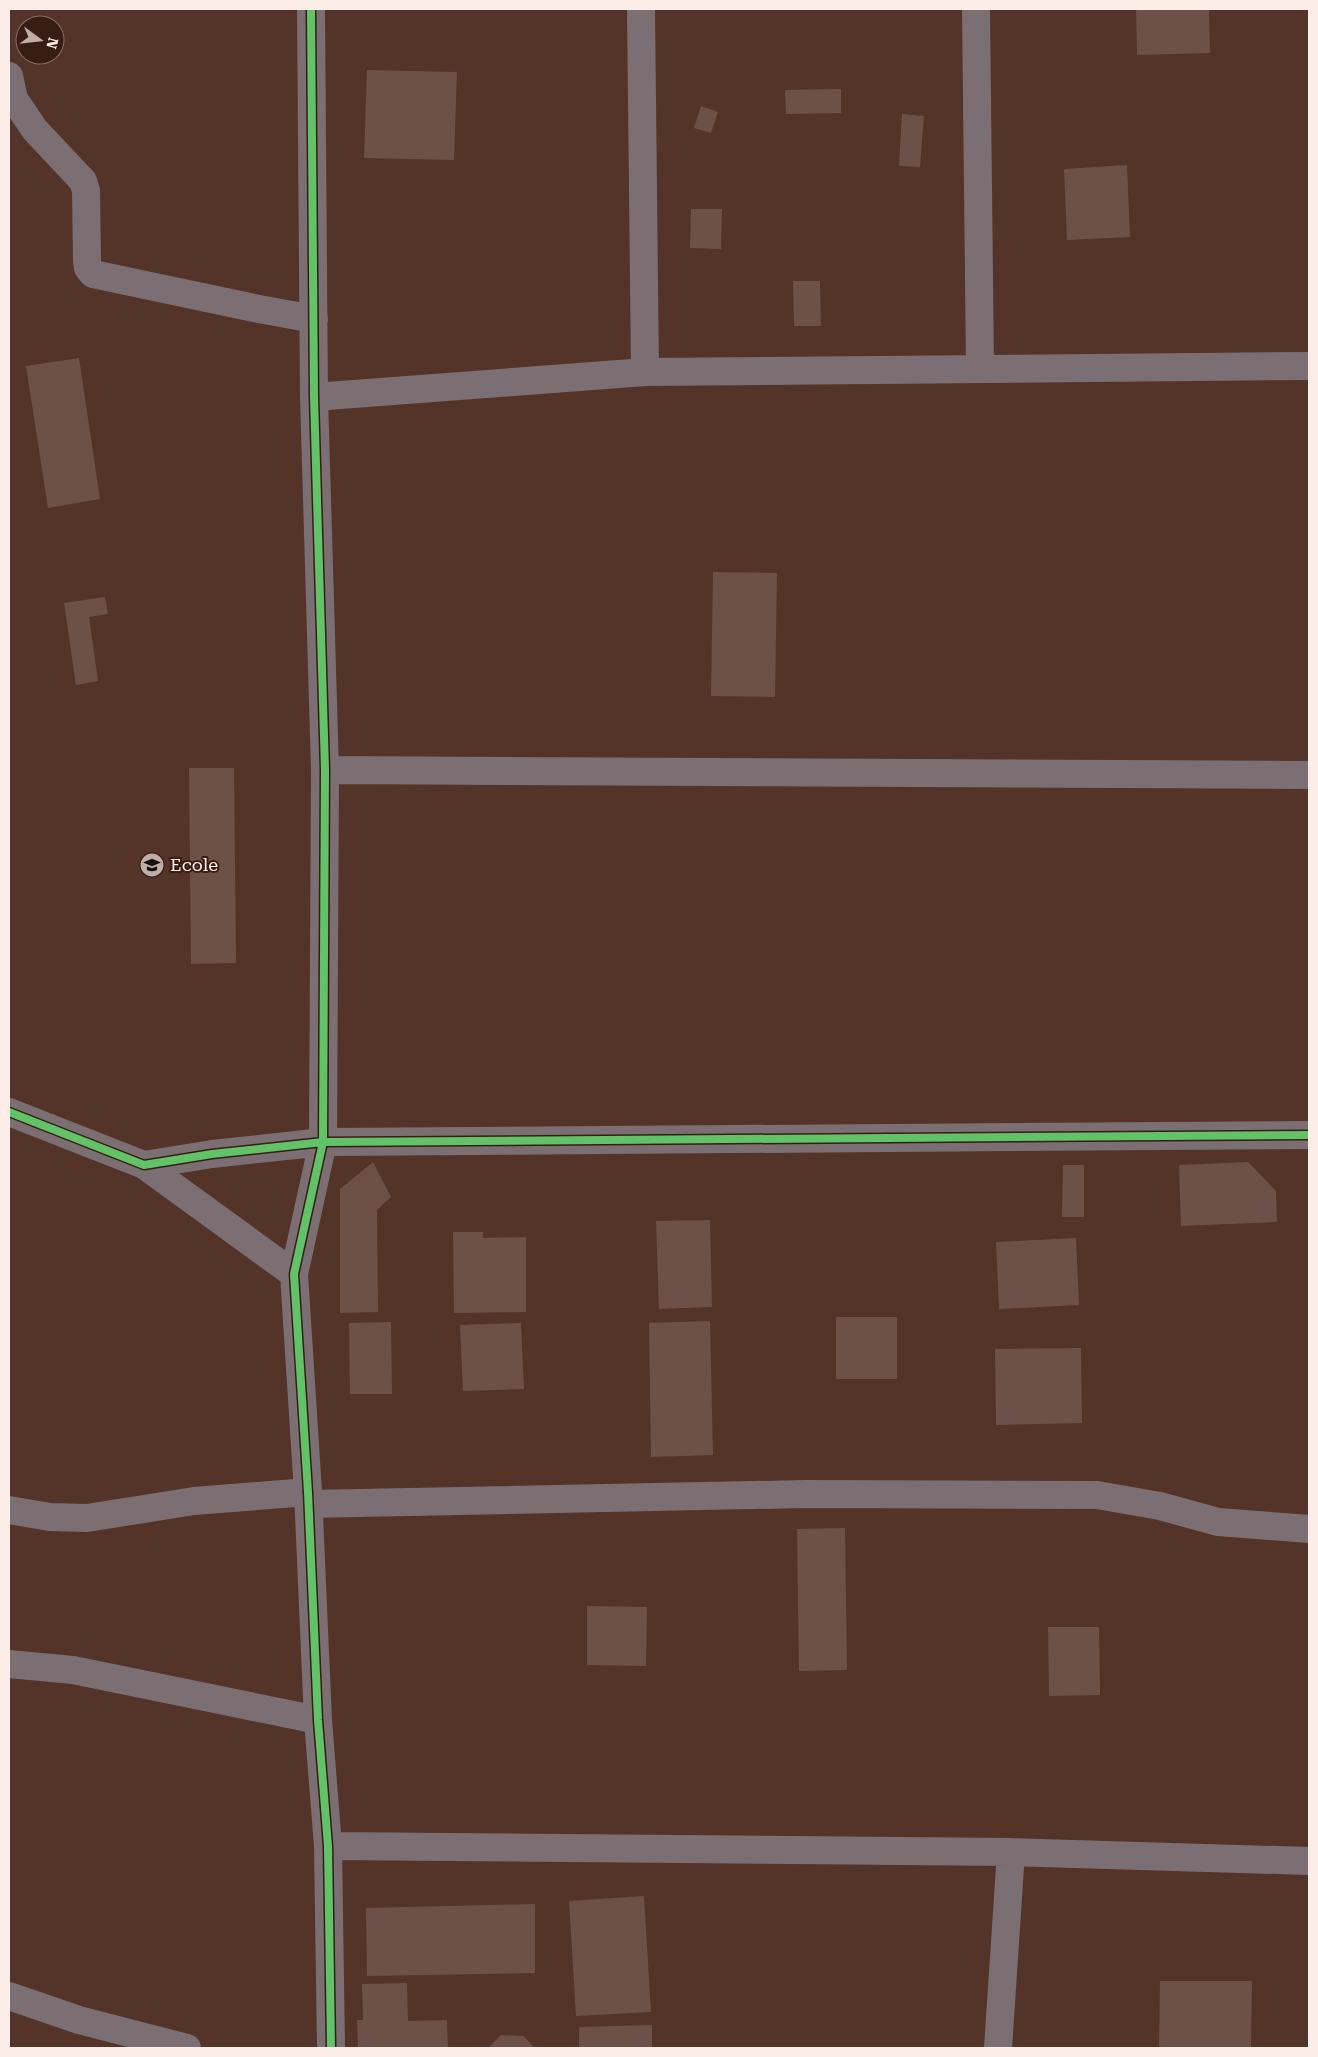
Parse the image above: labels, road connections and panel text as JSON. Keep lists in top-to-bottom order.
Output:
{
  "places": {
    "school or university": ["Ecole"]
  },
  "north": "right"
}
